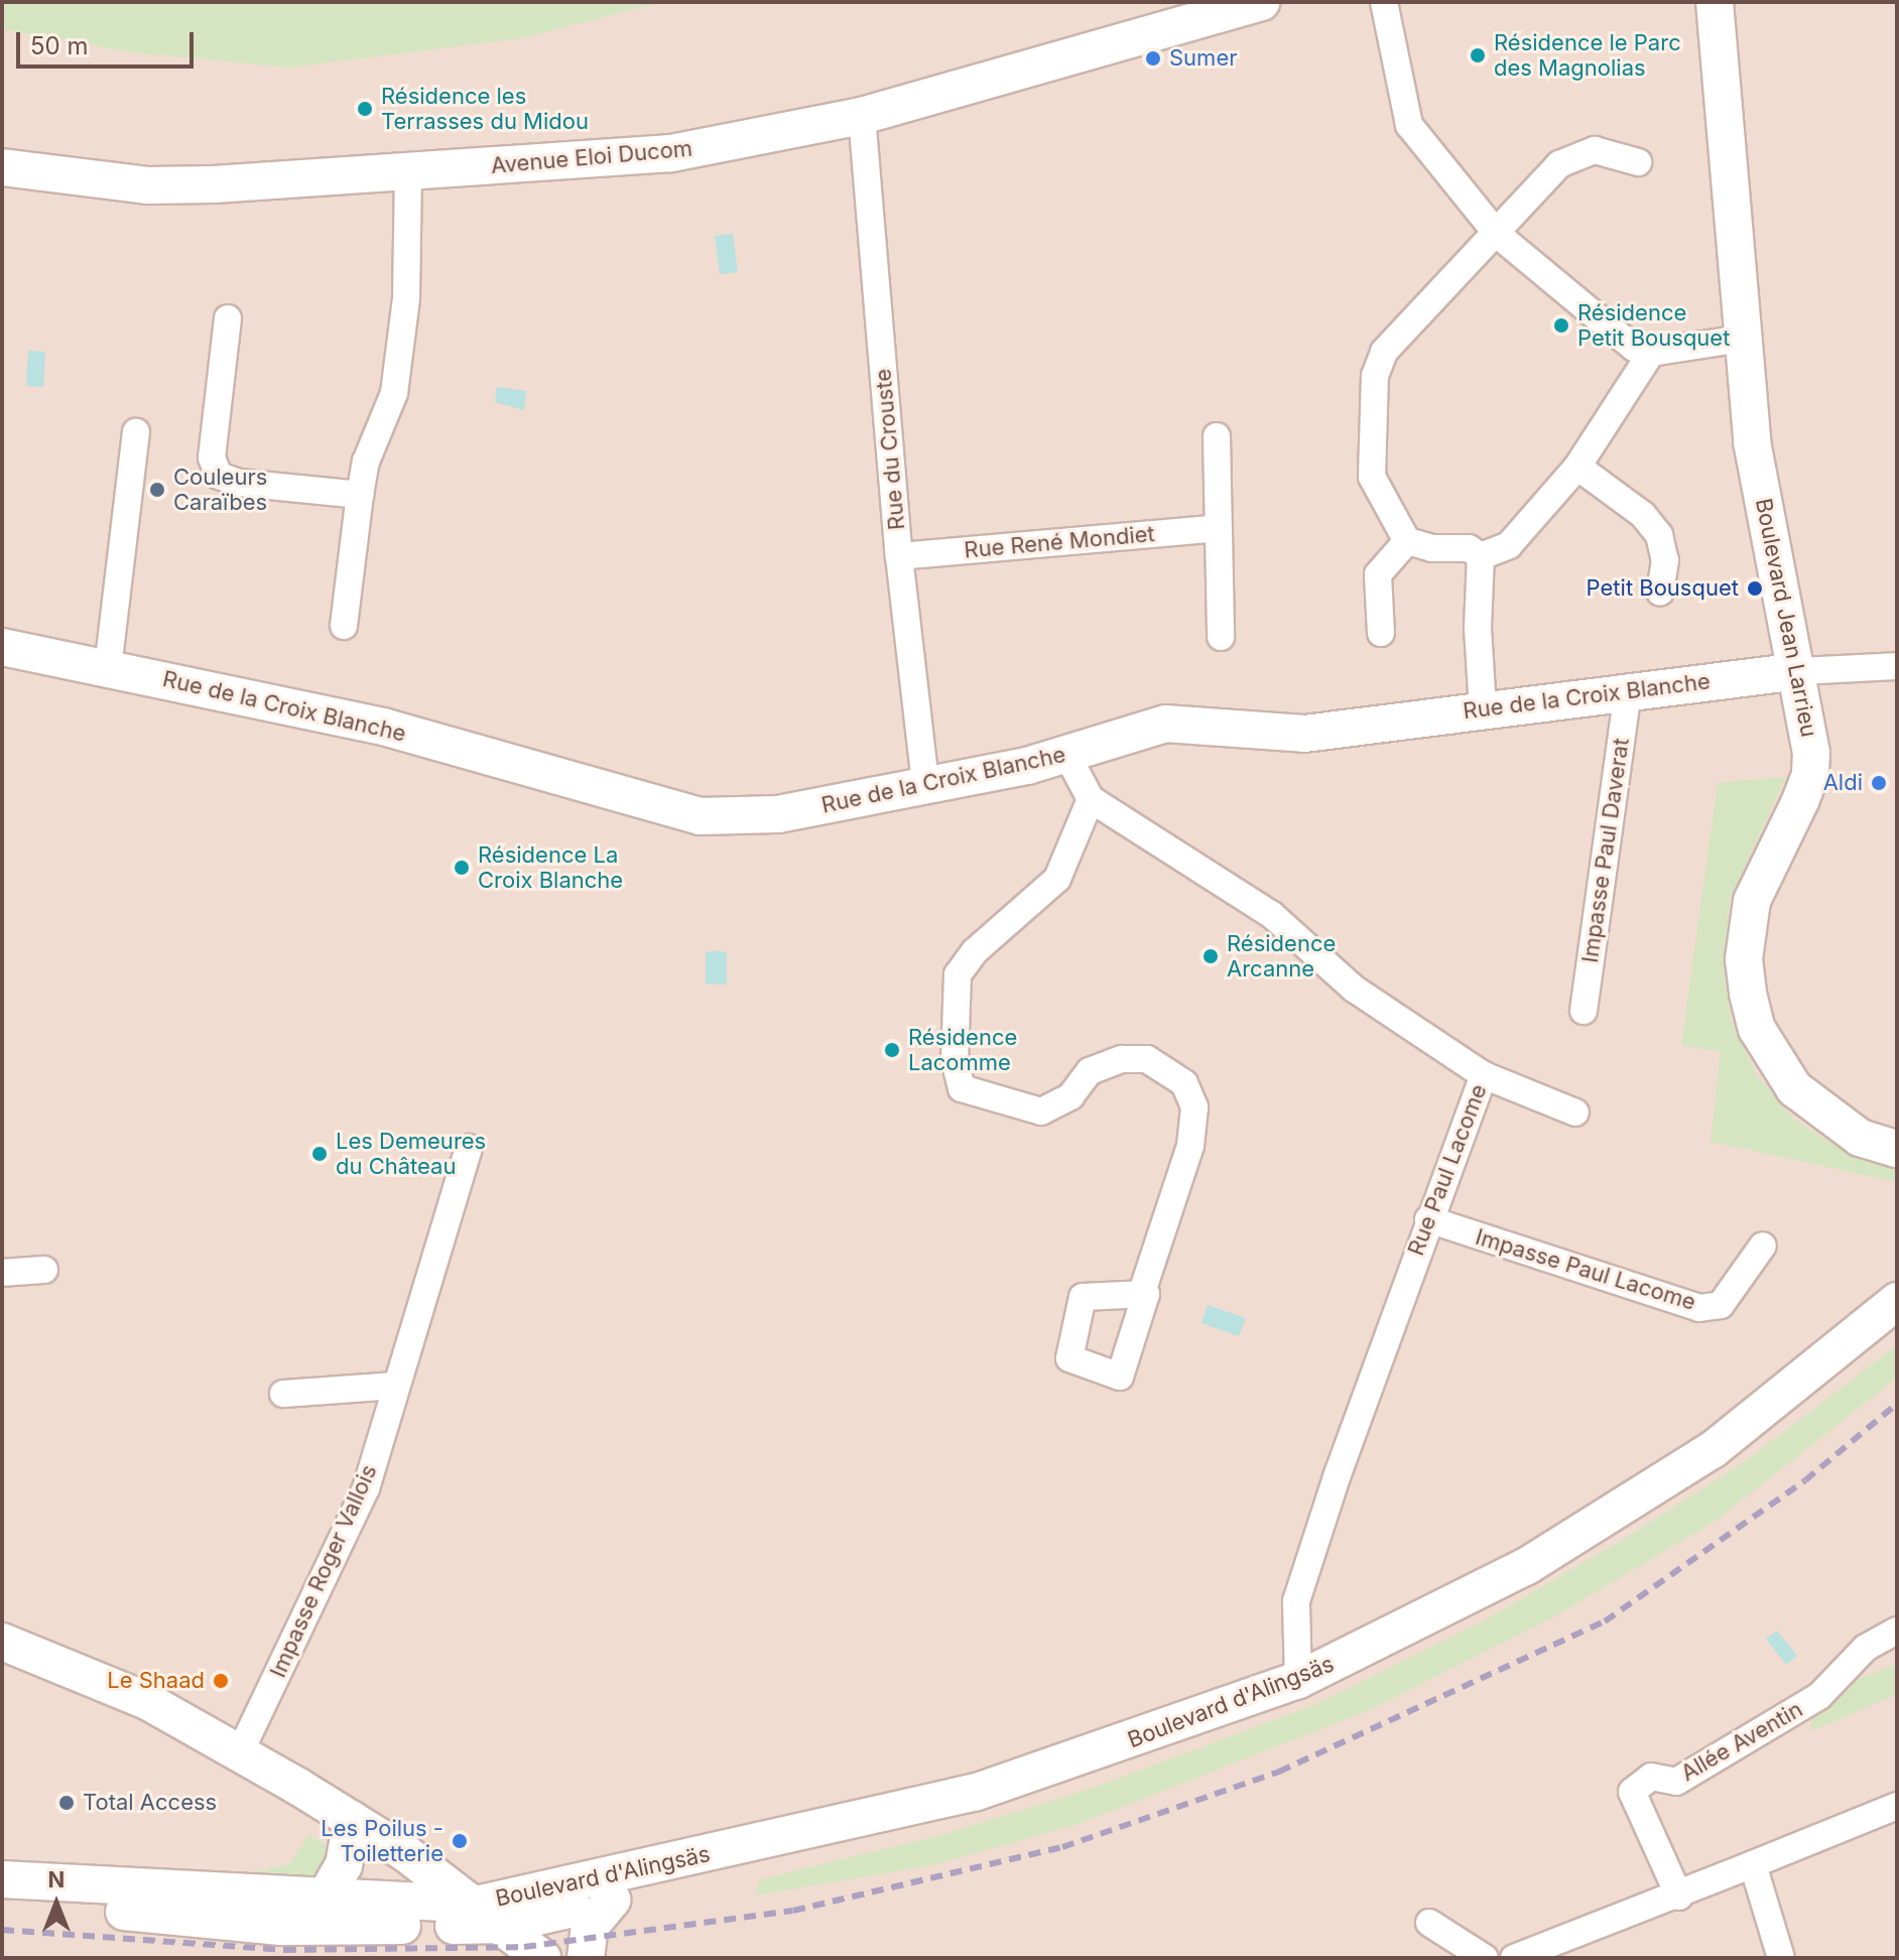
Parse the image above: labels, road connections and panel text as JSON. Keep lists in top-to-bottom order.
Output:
{
  "streets": {
    "main road": [
      "Avenue Eloi Ducom",
      "Boulevard Jean Larrieu",
      "Rue de la Croix Blanche",
      "Boulevard d'Alingsäs"
    ],
    "street": [
      "Rue du Crouste",
      "Rue René Mondiet",
      "Impasse Paul Daverat",
      "Rue Paul Lacome",
      "Impasse Paul Lacome",
      "Impasse Roger Vallois",
      "Allée Aventin"
    ]
  },
  "crossings": [
    ["Avenue Eloi Ducom", "Rue du Crouste"],
    ["Rue du Crouste", "Rue René Mondiet"],
    ["Rue du Crouste", "Rue de la Croix Blanche"],
    ["Boulevard Jean Larrieu", "Rue de la Croix Blanche"],
    ["Rue de la Croix Blanche", "Impasse Paul Daverat"],
    ["Rue de la Croix Blanche", "Rue Paul Lacome"],
    ["Rue Paul Lacome", "Impasse Paul Lacome"],
    ["Rue Paul Lacome", "Boulevard d'Alingsäs"]
  ],
  "places": [
    "Résidence le Parc des Magnolias",
    "Sumer",
    "Résidence les Terrasses du Midou",
    "Résidence Petit Bousquet",
    "Couleurs Caraïbes",
    "Petit Bousquet",
    "Aldi",
    "Résidence La Croix Blanche",
    "Résidence Arcanne",
    "Résidence Lacomme",
    "Les Demeures du Château",
    "Le Shaad",
    "Total Access",
    "Les Poilus - Toiletterie"
  ],
  "scale_bar": "50 m",
  "north": "top"
}
